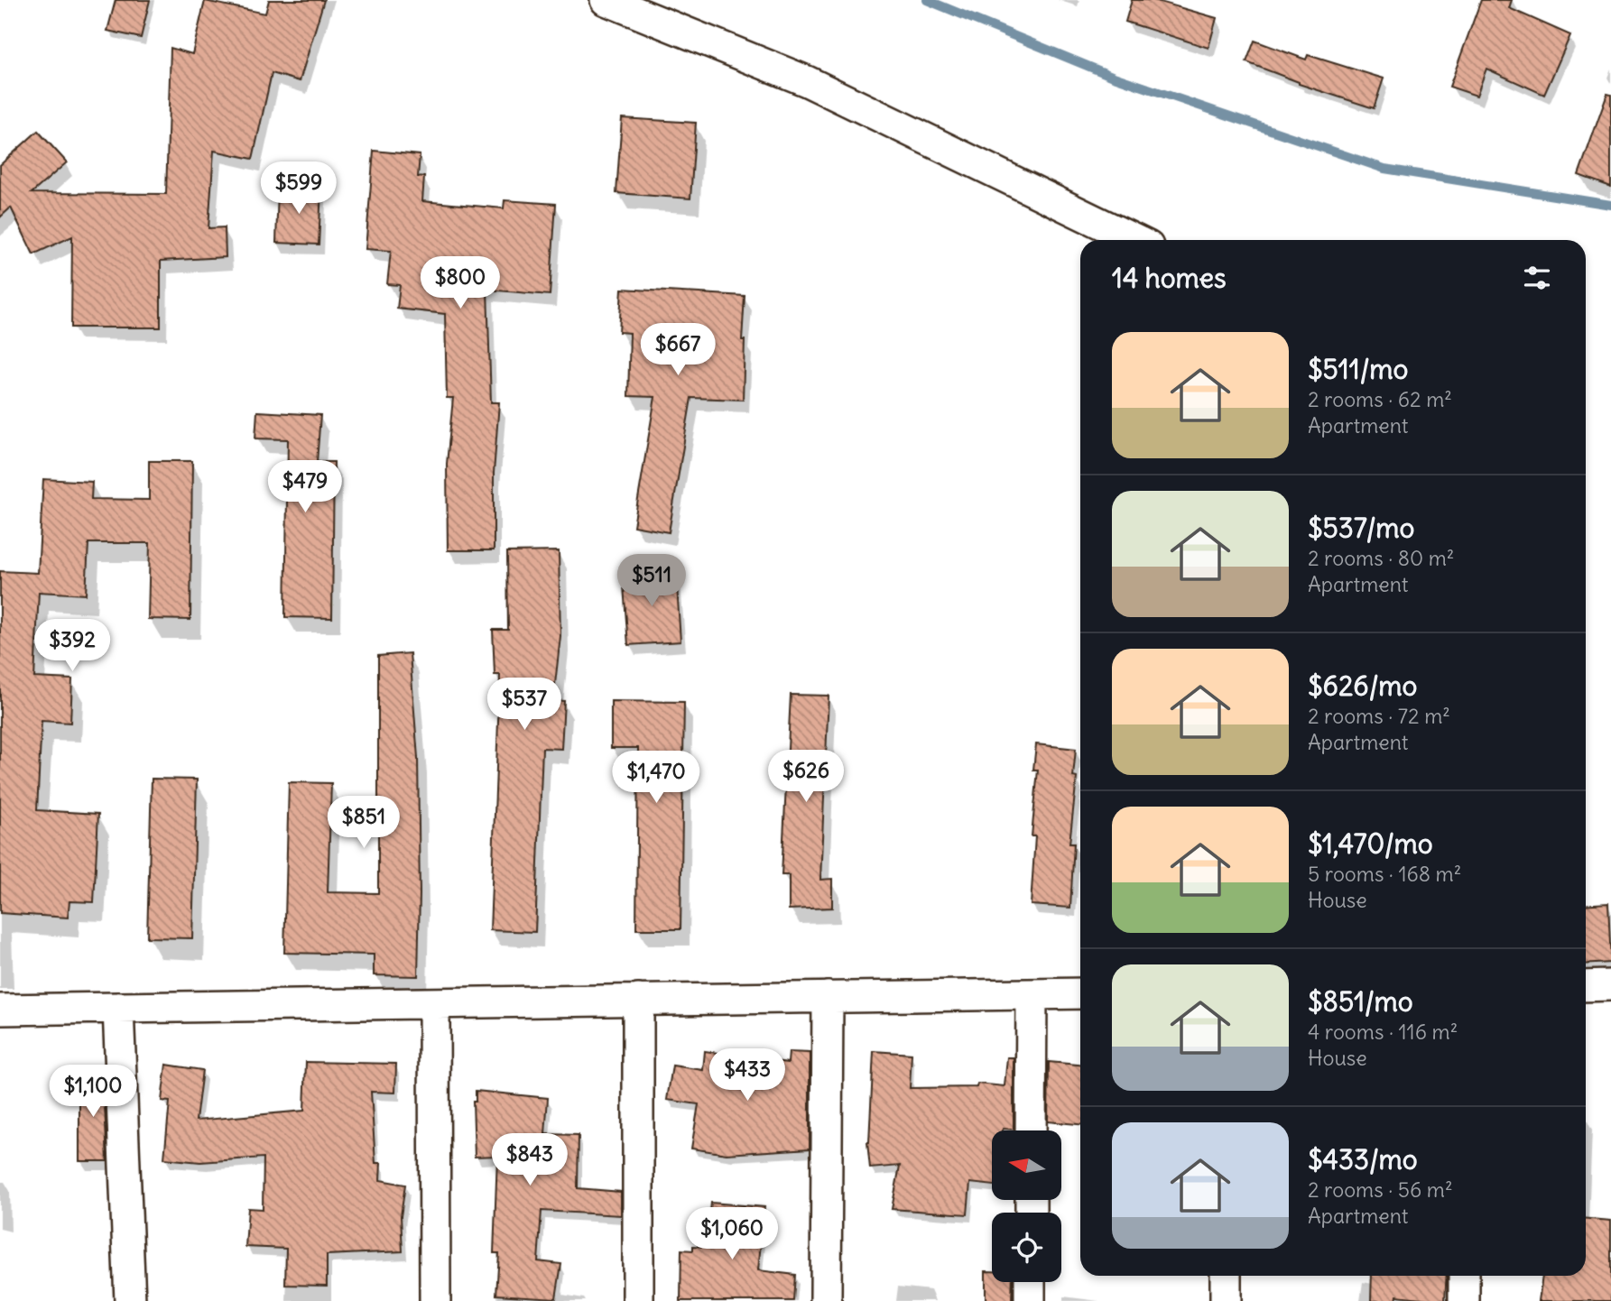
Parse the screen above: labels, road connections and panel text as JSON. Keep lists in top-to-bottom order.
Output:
{
  "north": "left",
  "page": {
    "price": [
      "$599",
      "$800",
      "$667",
      "$479",
      "$511",
      "$392",
      "$537",
      "$626",
      "$1,470",
      "$851",
      "$433",
      "$1,100",
      "$843",
      "$1,060"
    ],
    "heading": "14 homes",
    "list": [
      {
        "name": "$511/mo",
        "note": "2 rooms · 62 m² · Apartment"
      },
      {
        "name": "$537/mo",
        "note": "2 rooms · 80 m² · Apartment"
      },
      {
        "name": "$626/mo",
        "note": "2 rooms · 72 m² · Apartment"
      },
      {
        "name": "$1,470/mo",
        "note": "5 rooms · 168 m² · House"
      },
      {
        "name": "$851/mo",
        "note": "4 rooms · 116 m² · House"
      },
      {
        "name": "$433/mo",
        "note": "2 rooms · 56 m² · Apartment"
      }
    ]
  }
}
